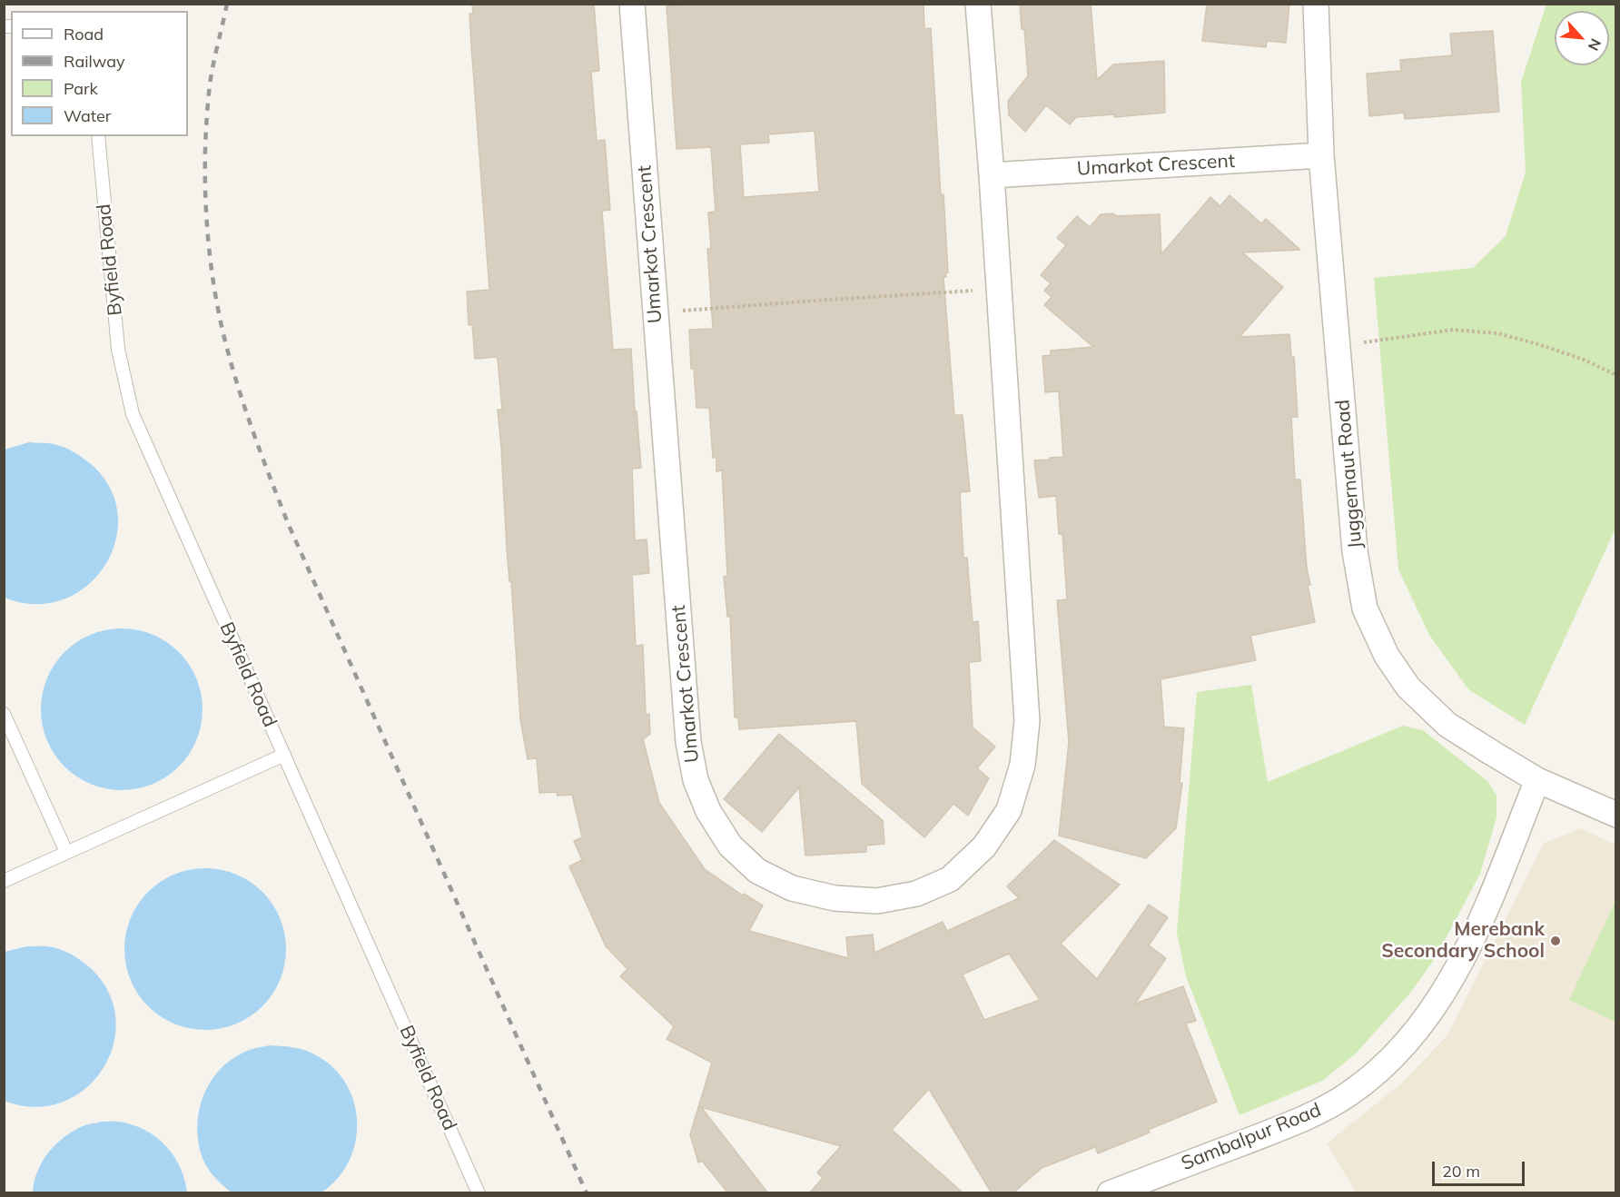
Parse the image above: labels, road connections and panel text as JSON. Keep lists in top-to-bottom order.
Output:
{
  "streets": {
    "street": ["Umarkot Crescent", "Juggernaut Road", "Sambalpur Road"],
    "lane": ["Byfield Road"]
  },
  "crossings": [
    ["Umarkot Crescent", "Juggernaut Road"],
    ["Juggernaut Road", "Sambalpur Road"]
  ],
  "places": ["Merebank Secondary School"],
  "legend": [
    "Road",
    "Railway",
    "Park",
    "Water"
  ],
  "scale_bar": "20 m",
  "north": "bottom right"
}
